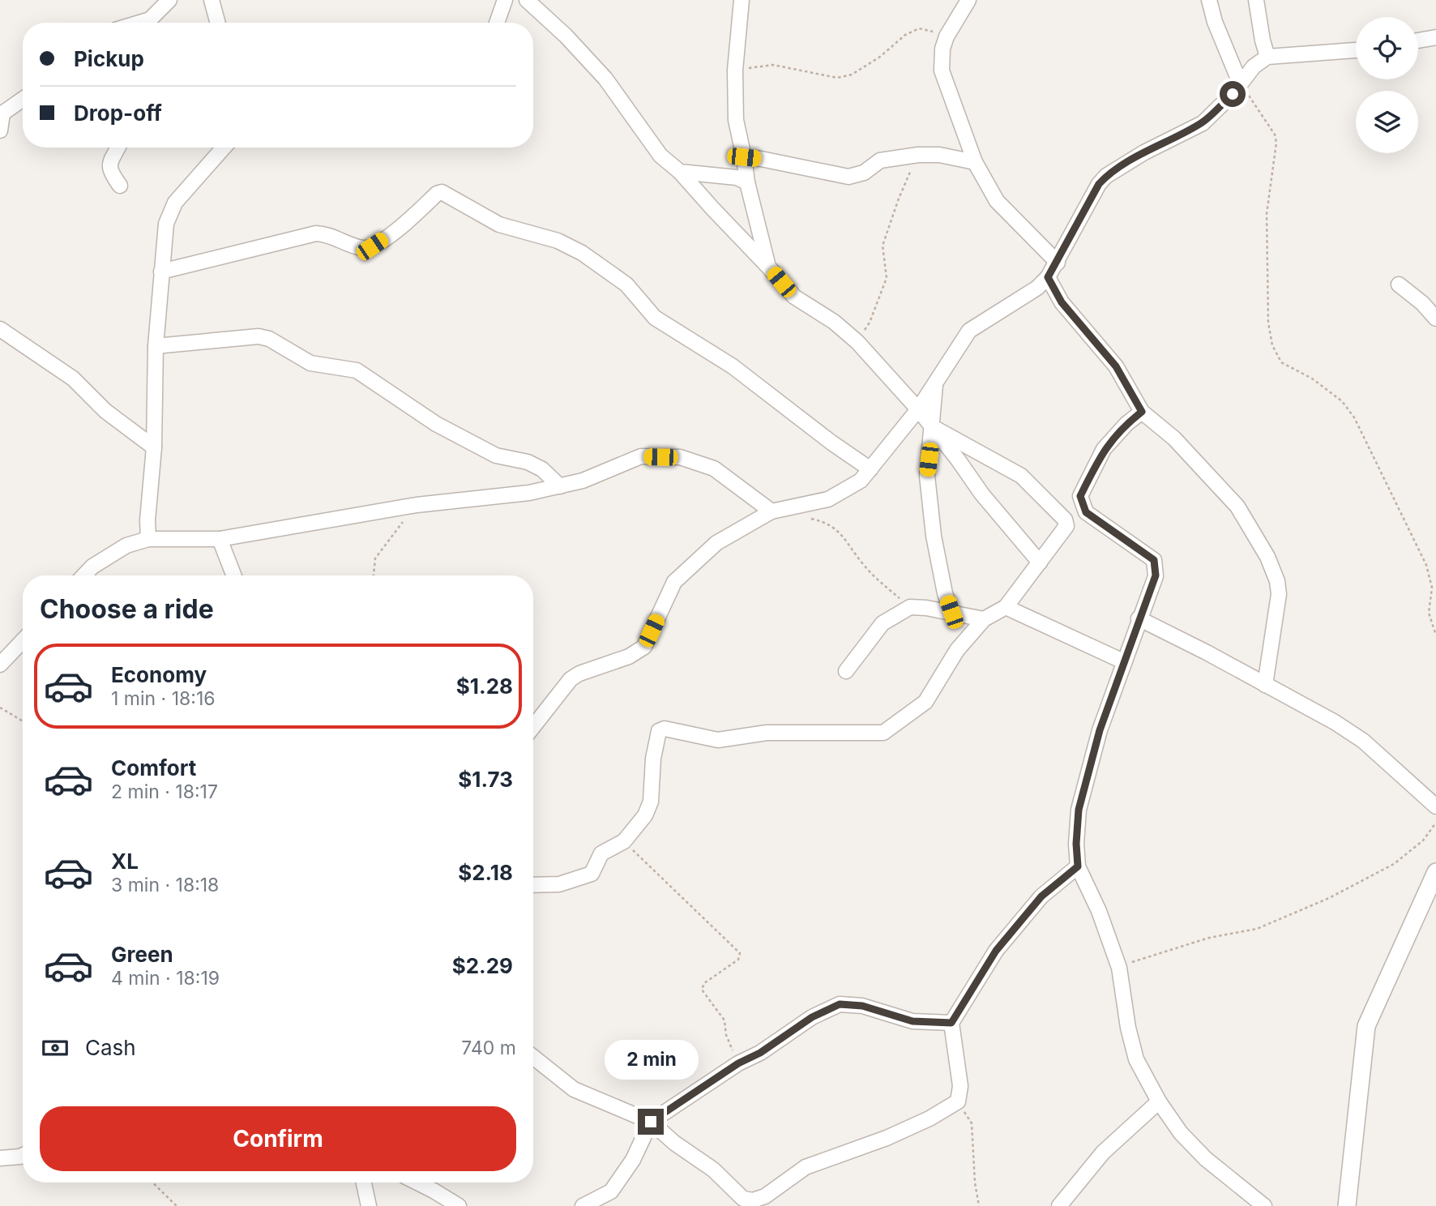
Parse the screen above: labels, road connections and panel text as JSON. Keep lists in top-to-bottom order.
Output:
{
  "page": {
    "banner": ["Pickup", "Drop-off"],
    "heading": "Choose a ride",
    "list": [
      {
        "name": "Economy",
        "note": "1 min · 18:16",
        "value": "$1.28"
      },
      {
        "name": "Comfort",
        "note": "2 min · 18:17",
        "value": "$1.73"
      },
      {
        "name": "XL",
        "note": "3 min · 18:18",
        "value": "$2.18"
      },
      {
        "name": "Green",
        "note": "4 min · 18:19",
        "value": "$2.29"
      }
    ],
    "pay": ["Cash", "740 m"],
    "bubble": "2 min",
    "buttons": "Confirm"
  }
}
